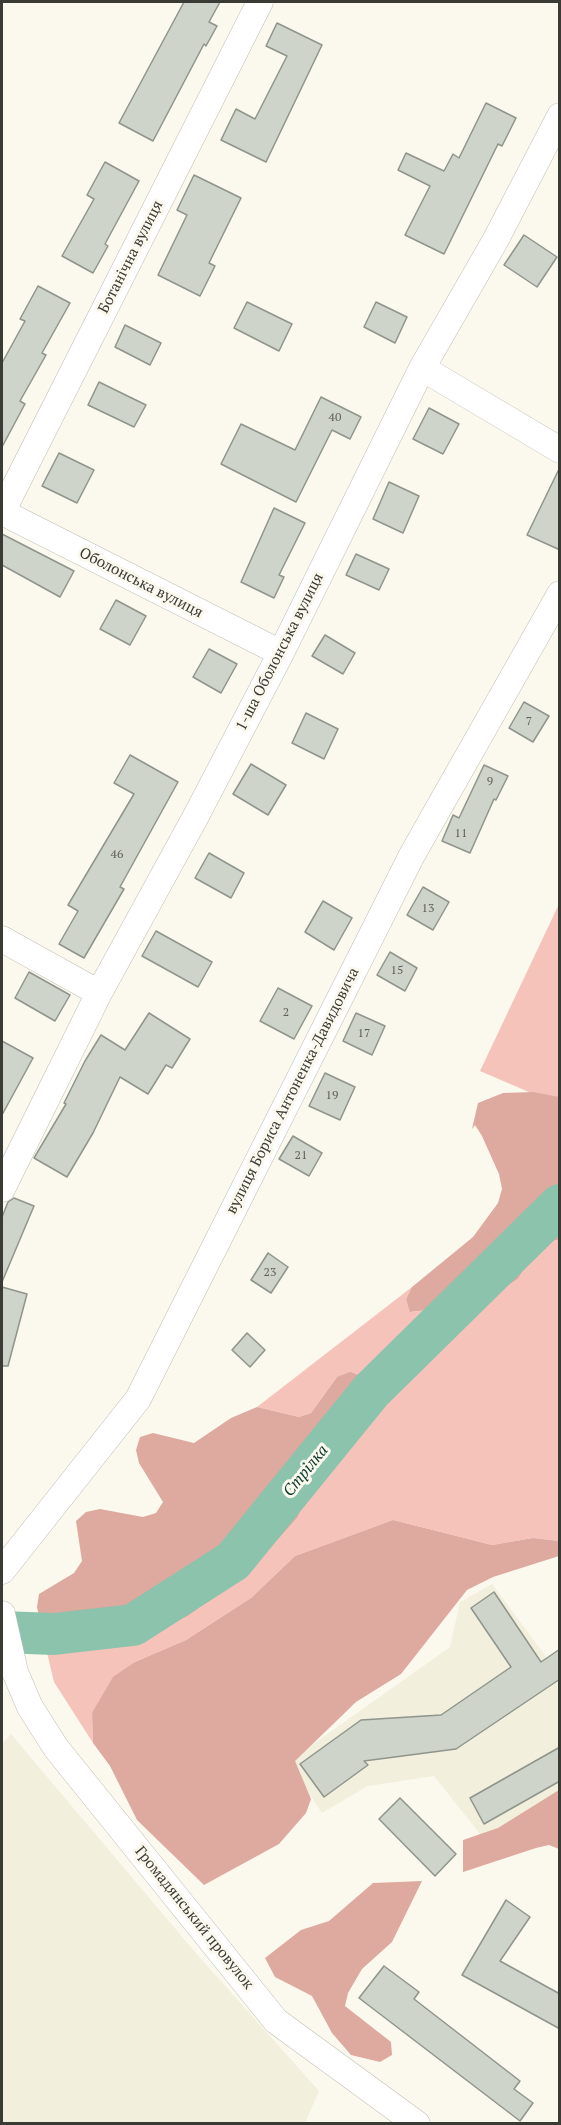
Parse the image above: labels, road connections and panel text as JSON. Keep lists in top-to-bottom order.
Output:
{
  "streets": {
    "street": [
      "Ботанічна вулиця",
      "Оболонська вулиця",
      "1-ша Оболонська вулиця",
      "вулиця Бориса Антоненка-Давидовича",
      "Громадянський провулок"
    ]
  },
  "crossings": [
    ["Ботанічна вулиця", "Оболонська вулиця"],
    ["Оболонська вулиця", "1-ша Оболонська вулиця"]
  ],
  "water": ["Стрілка"],
  "house_numbers": [
    "40",
    "7",
    "9",
    "11",
    "46",
    "13",
    "15",
    "2",
    "17",
    "19",
    "21",
    "23"
  ]
}
